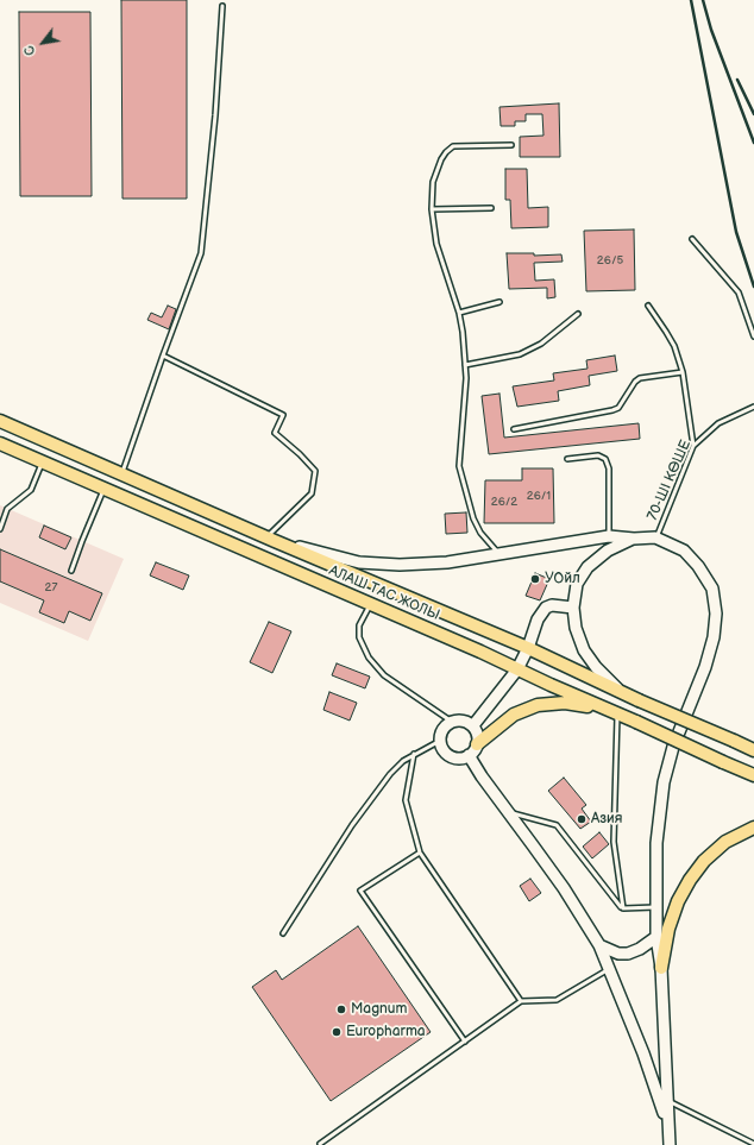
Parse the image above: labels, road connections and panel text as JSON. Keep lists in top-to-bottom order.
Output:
{
  "streets": {
    "main road": ["АЛАШ ТАС ЖОЛЫ"],
    "lane": ["70-ШІ КӨШЕ"]
  },
  "places": [
    "УОйл",
    "Азия",
    "Magnum",
    "Europharma"
  ],
  "house_numbers": [
    "26/5",
    "26/1",
    "26/2",
    "27"
  ],
  "north": "bottom left"
}
